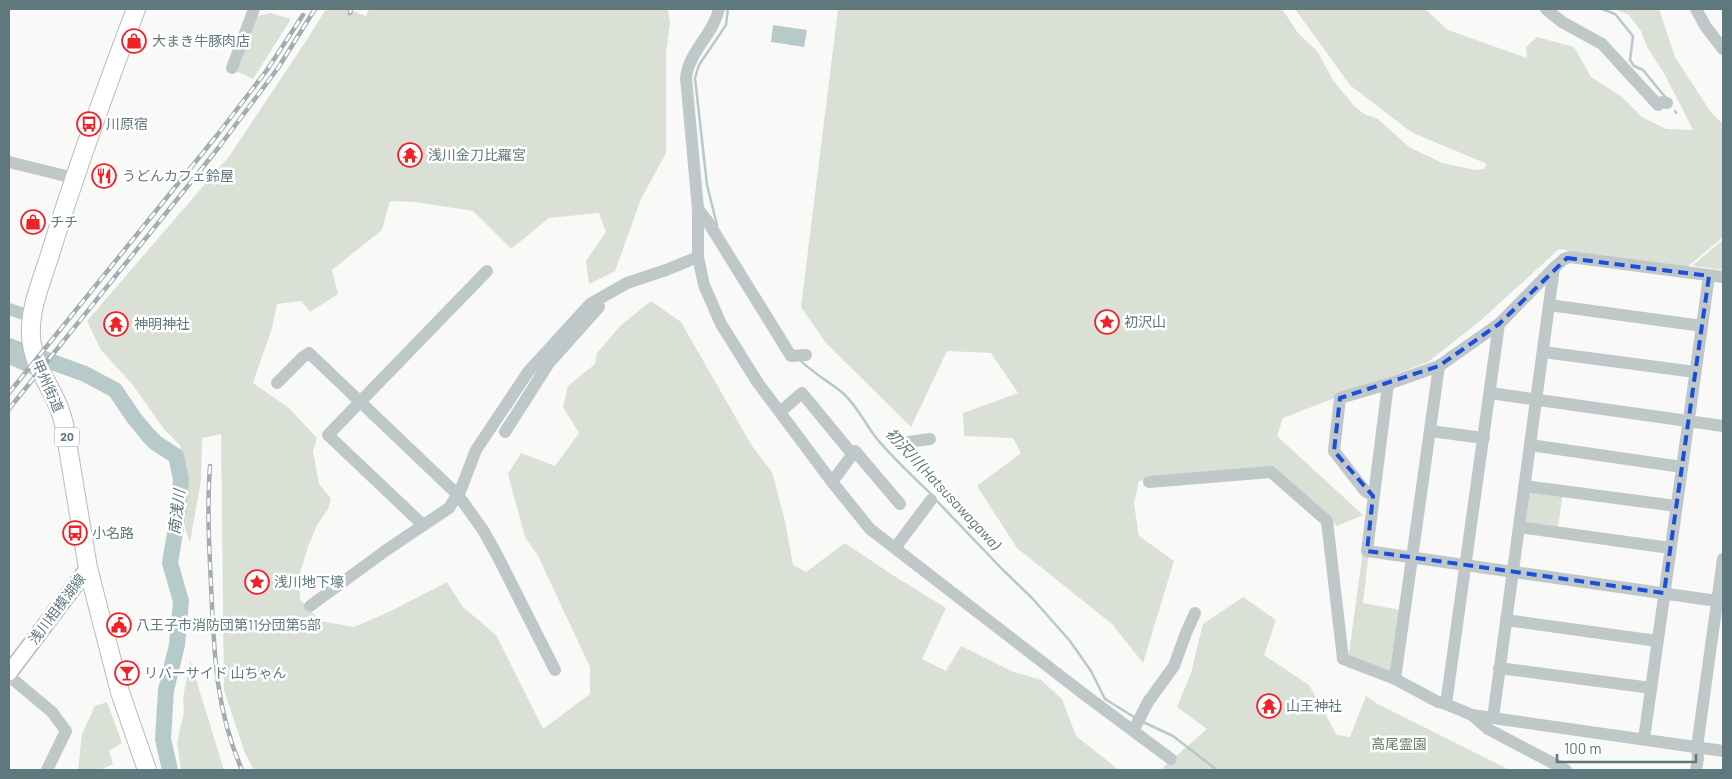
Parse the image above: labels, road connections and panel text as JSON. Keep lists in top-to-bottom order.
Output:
{
  "streets": {
    "highway": ["甲州街道", "20"],
    "main road": ["浅川相模湖線"]
  },
  "crossings": [
    ["甲州街道", "浅川相模湖線"]
  ],
  "water": ["初沢川 (Hatsusawagawa)", "南浅川"],
  "parks": ["高尾霊園"],
  "places": {
    "shop": ["大まき牛豚肉店", "チチ"],
    "bus stop": ["川原宿", "小名路"],
    "temple": ["浅川金刀比羅宮", "神明神社", "山王神社"],
    "restaurant": ["うどんカフェ鈴屋"],
    "place": ["初沢山", "浅川地下壕"],
    "public building": ["八王子市消防団第11分団第5部"],
    "bar": ["リバーサイド 山ちゃん"]
  },
  "scale_bar": "100 m"
}
